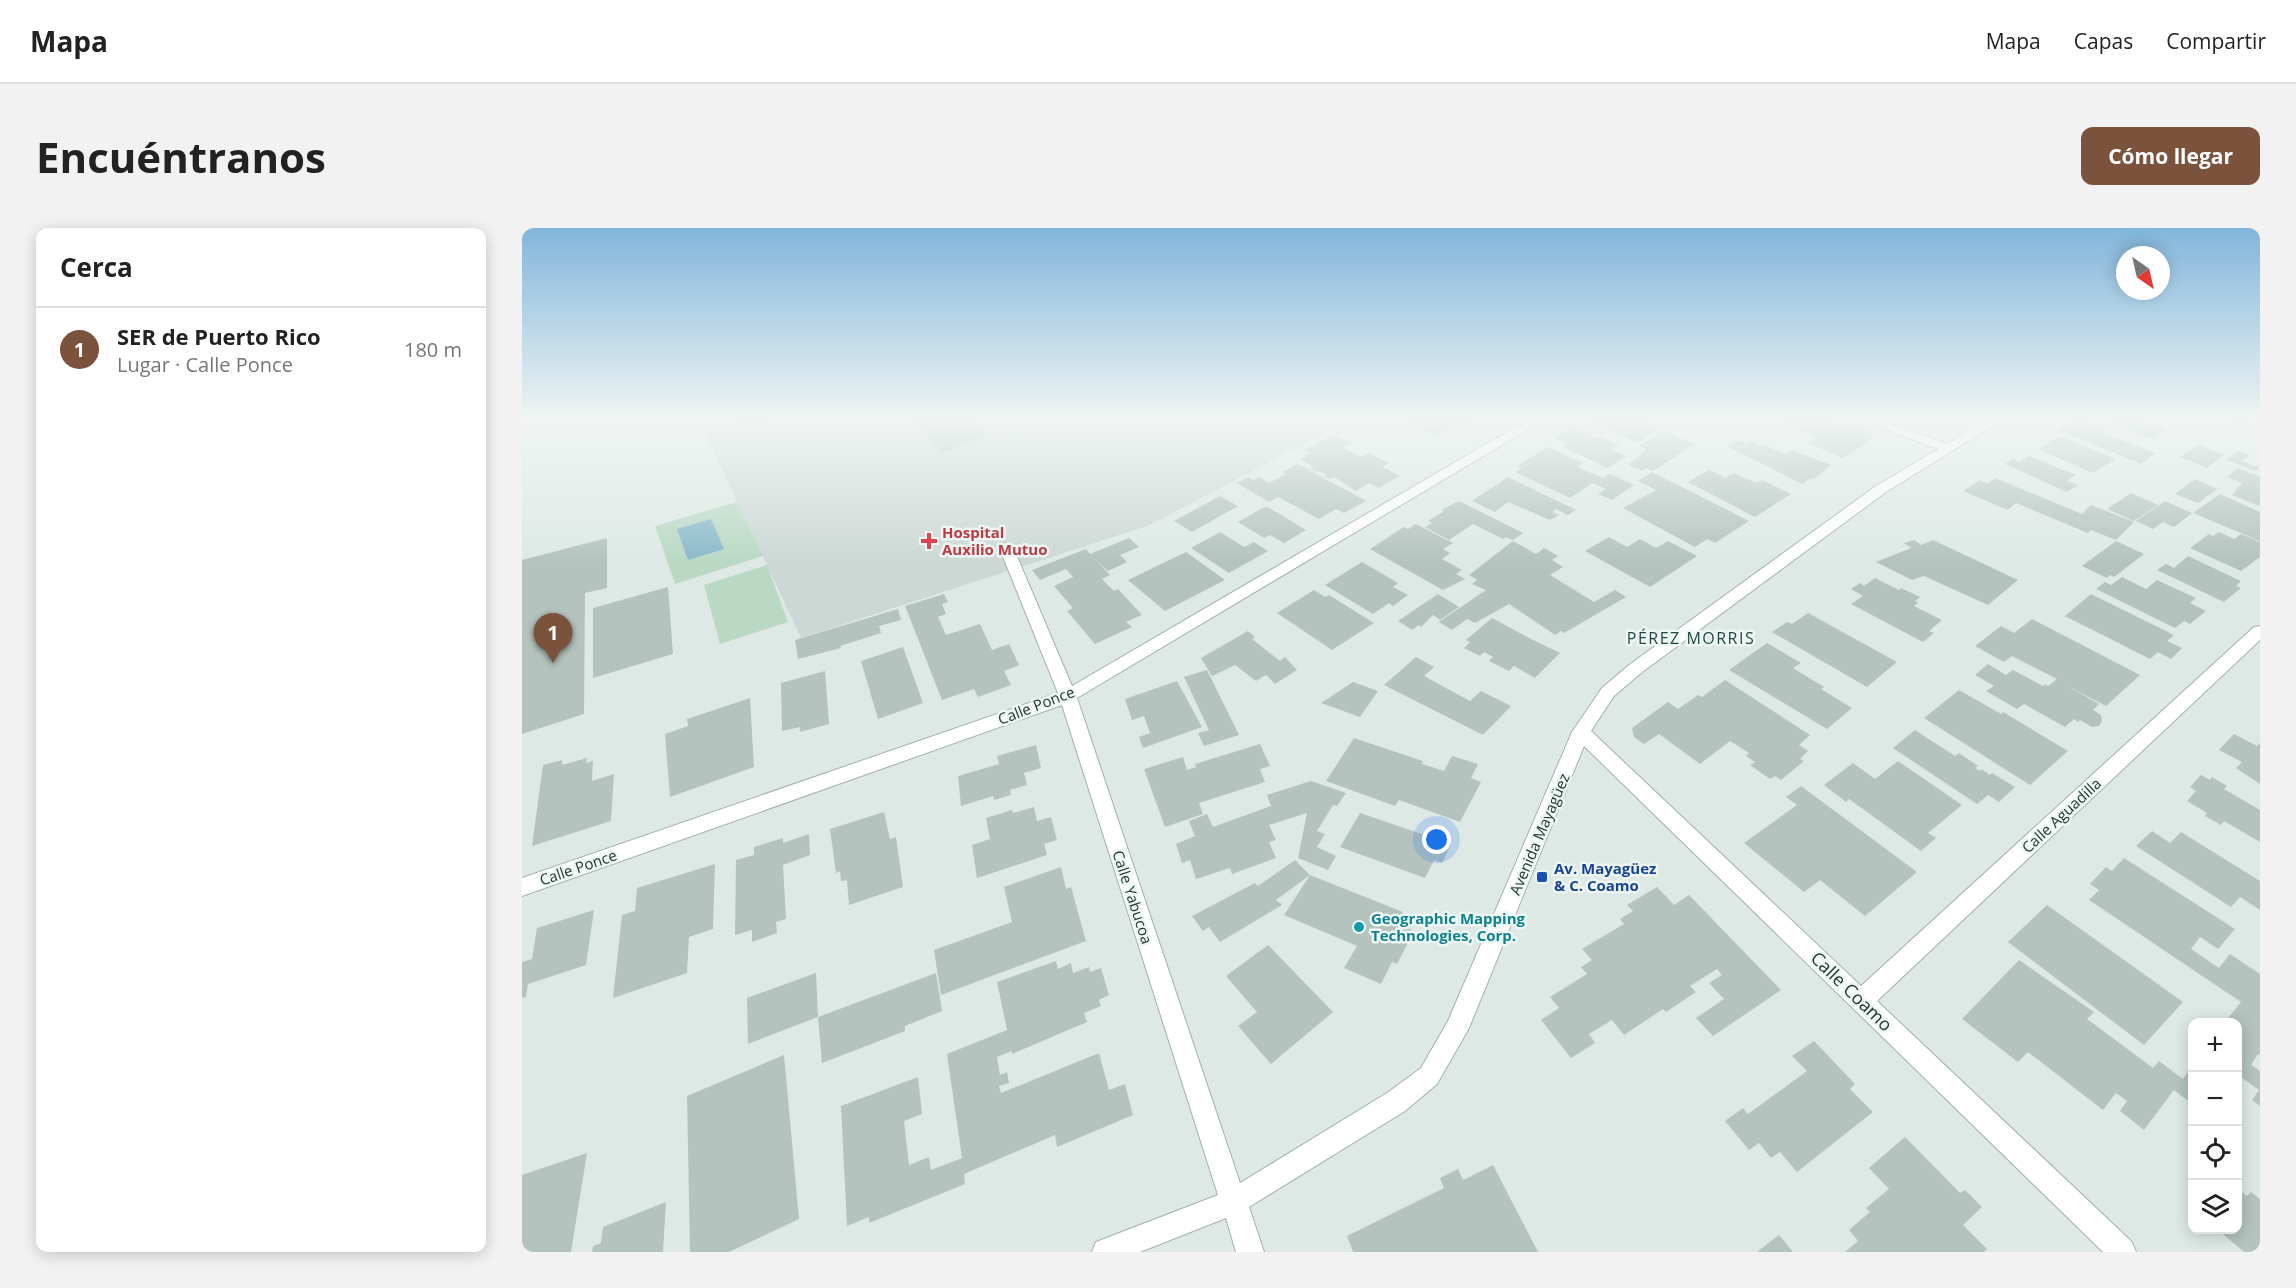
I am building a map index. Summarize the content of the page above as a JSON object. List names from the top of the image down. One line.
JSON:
{"streets":{"street":["Calle Ponce","Calle Aguadilla","Avenida Mayagüez","Calle Yabucoa","Calle Coamo"]},"crossings":[["Calle Ponce","Calle Yabucoa"],["Calle Aguadilla","Calle Coamo"],["Avenida Mayagüez","Calle Yabucoa"],["Avenida Mayagüez","Calle Coamo"]],"districts":["PÉREZ MORRIS"],"places":{"health":["Hospital Auxilio Mutuo"],"transit":["Av. Mayagüez & C. Coamo"],"other":["Geographic Mapping Technologies, Corp."]},"north":"bottom right","page":{"header":"Mapa","nav":["Mapa","Capas","Compartir"],"buttons":"Cómo llegar","title":"Encuéntranos","heading":"Cerca","list":[{"mark":"1","name":"SER de Puerto Rico","note":"Lugar · Calle Ponce","value":"180 m"}],"pins":"1","map_buttons":["+","−"]}}
